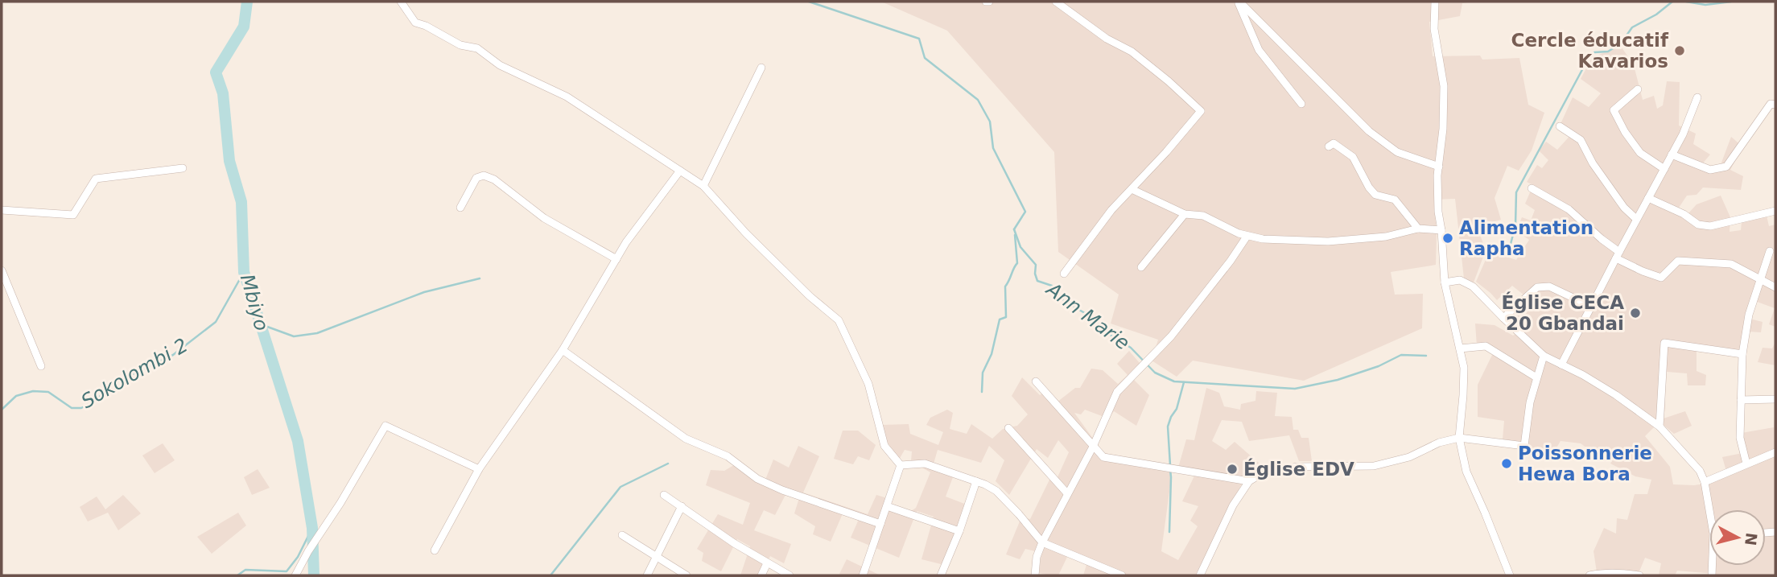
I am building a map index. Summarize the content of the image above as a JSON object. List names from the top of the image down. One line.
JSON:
{"water":["Mbiyo","Ann Marie","Sokolombi 2"],"places":["Cercle éducatif Kavarios","Alimentation Rapha","Église CECA 20 Gbandai","Poissonnerie Hewa Bora","Église EDV"],"north":"right"}
